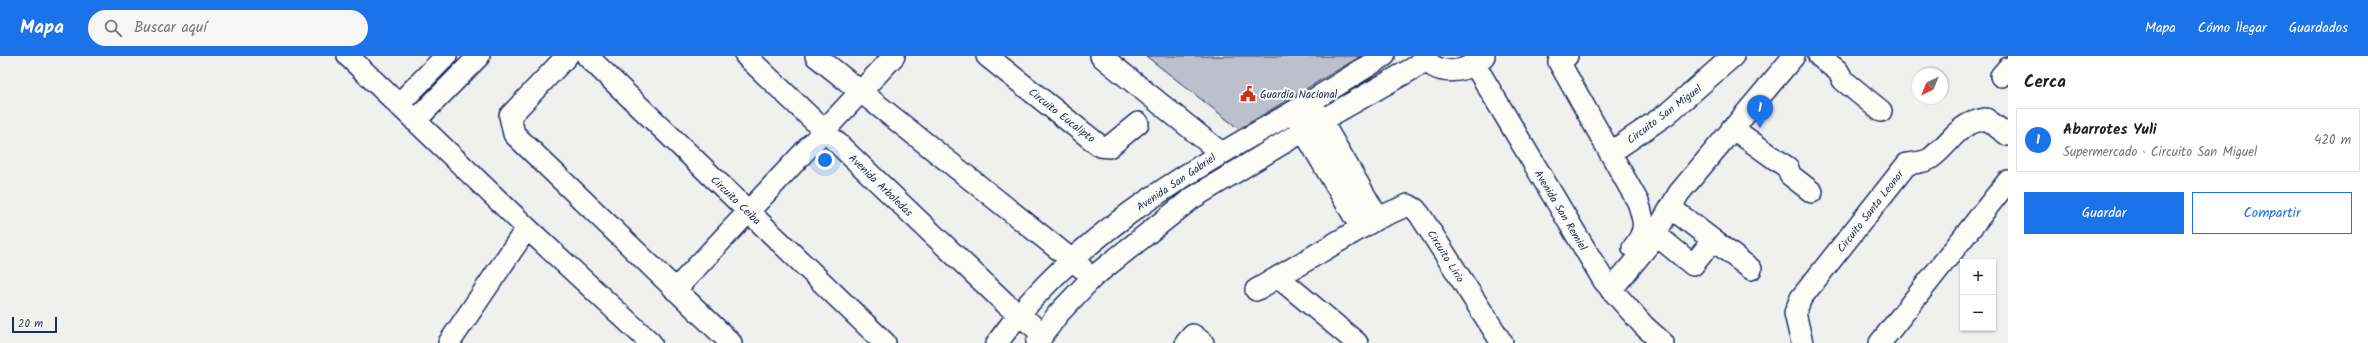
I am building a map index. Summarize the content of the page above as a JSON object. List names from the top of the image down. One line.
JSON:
{"streets":{"street":["Circuito San Miguel","Circuito Eucalipto","Avenida San Gabriel","Avenida Arboledas","Circuito Ceiba","Avenida San Remiel","Circuito Santa Leonor","Circuito Lirio"]},"crossings":[["Avenida San Gabriel","Avenida Arboledas"],["Avenida San Gabriel","Avenida San Remiel"]],"places":{"public building":["Guardia Nacional"]},"scale_bar":"20 m","north":"bottom left","page":{"header":"Mapa","search":"Buscar aquí","nav":["Mapa","Cómo llegar","Guardados"],"heading":"Cerca","pins":"1","list":[{"mark":"1","name":"Abarrotes Yuli","note":"Supermercado · Circuito San Miguel","value":"420 m"}],"buttons":["Guardar","Compartir"],"map_buttons":["+","−"],"scale":"20 m"}}
